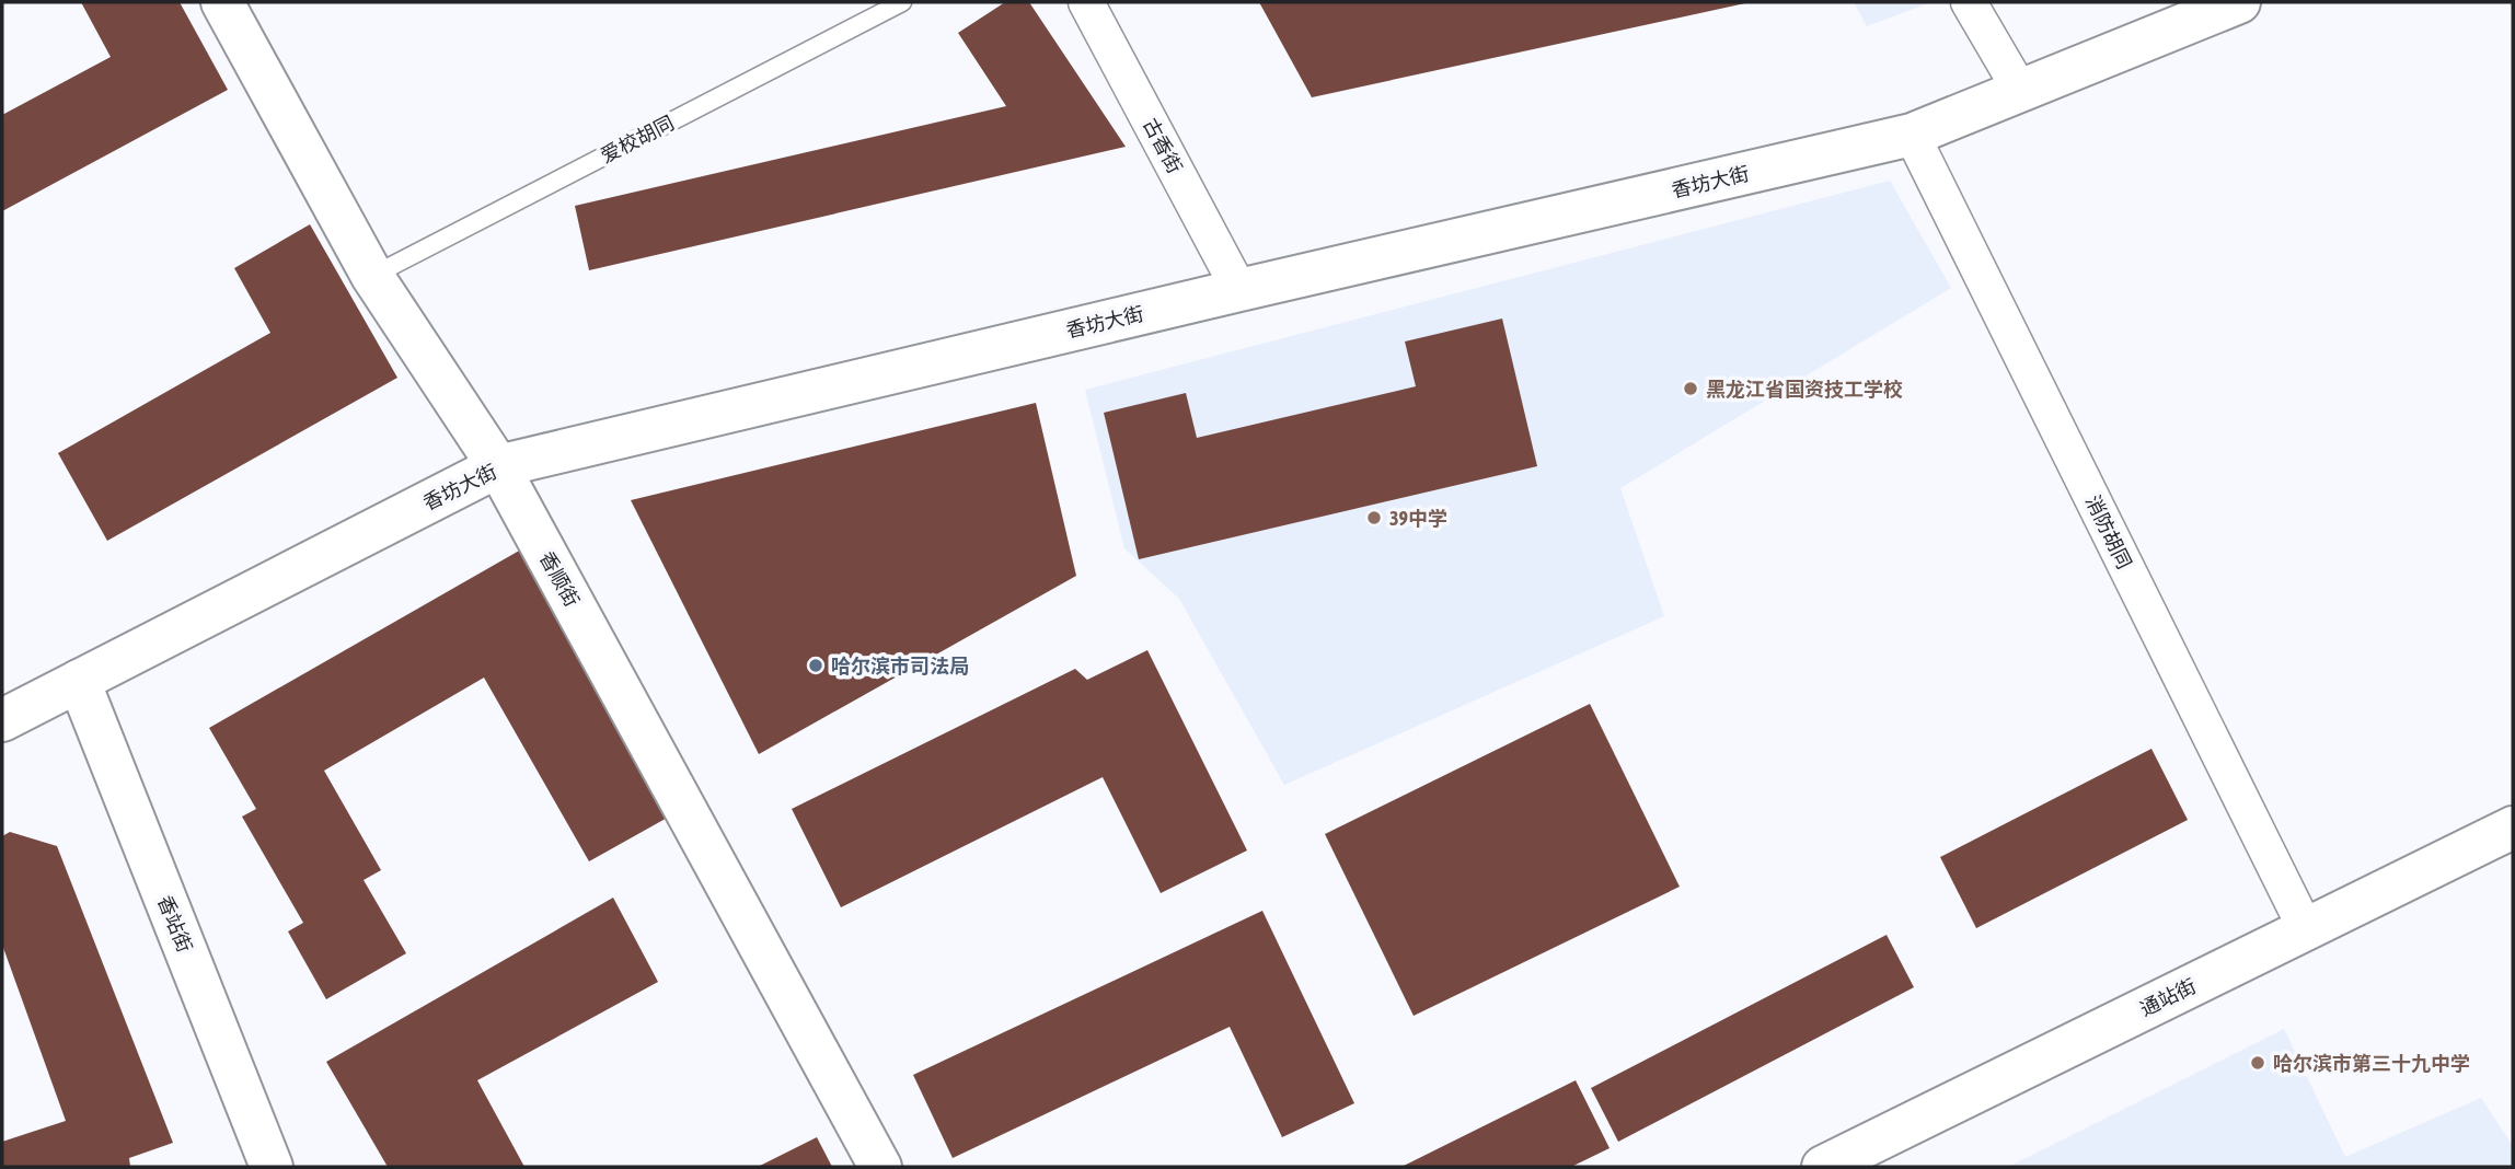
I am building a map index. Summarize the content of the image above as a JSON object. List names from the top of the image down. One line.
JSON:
{"streets":{"street":["古香街","香坊大街","消防胡同","香顺街","香站街","通站街"],"lane":["爱校胡同"]},"crossings":[["爱校胡同","香顺街"],["古香街","香坊大街"],["香坊大街","消防胡同"],["香坊大街","香顺街"],["香坊大街","香站街"],["消防胡同","通站街"]],"places":["黑龙江省国资技工学校","39中学","哈尔滨市司法局","哈尔滨市第三十九中学"]}
